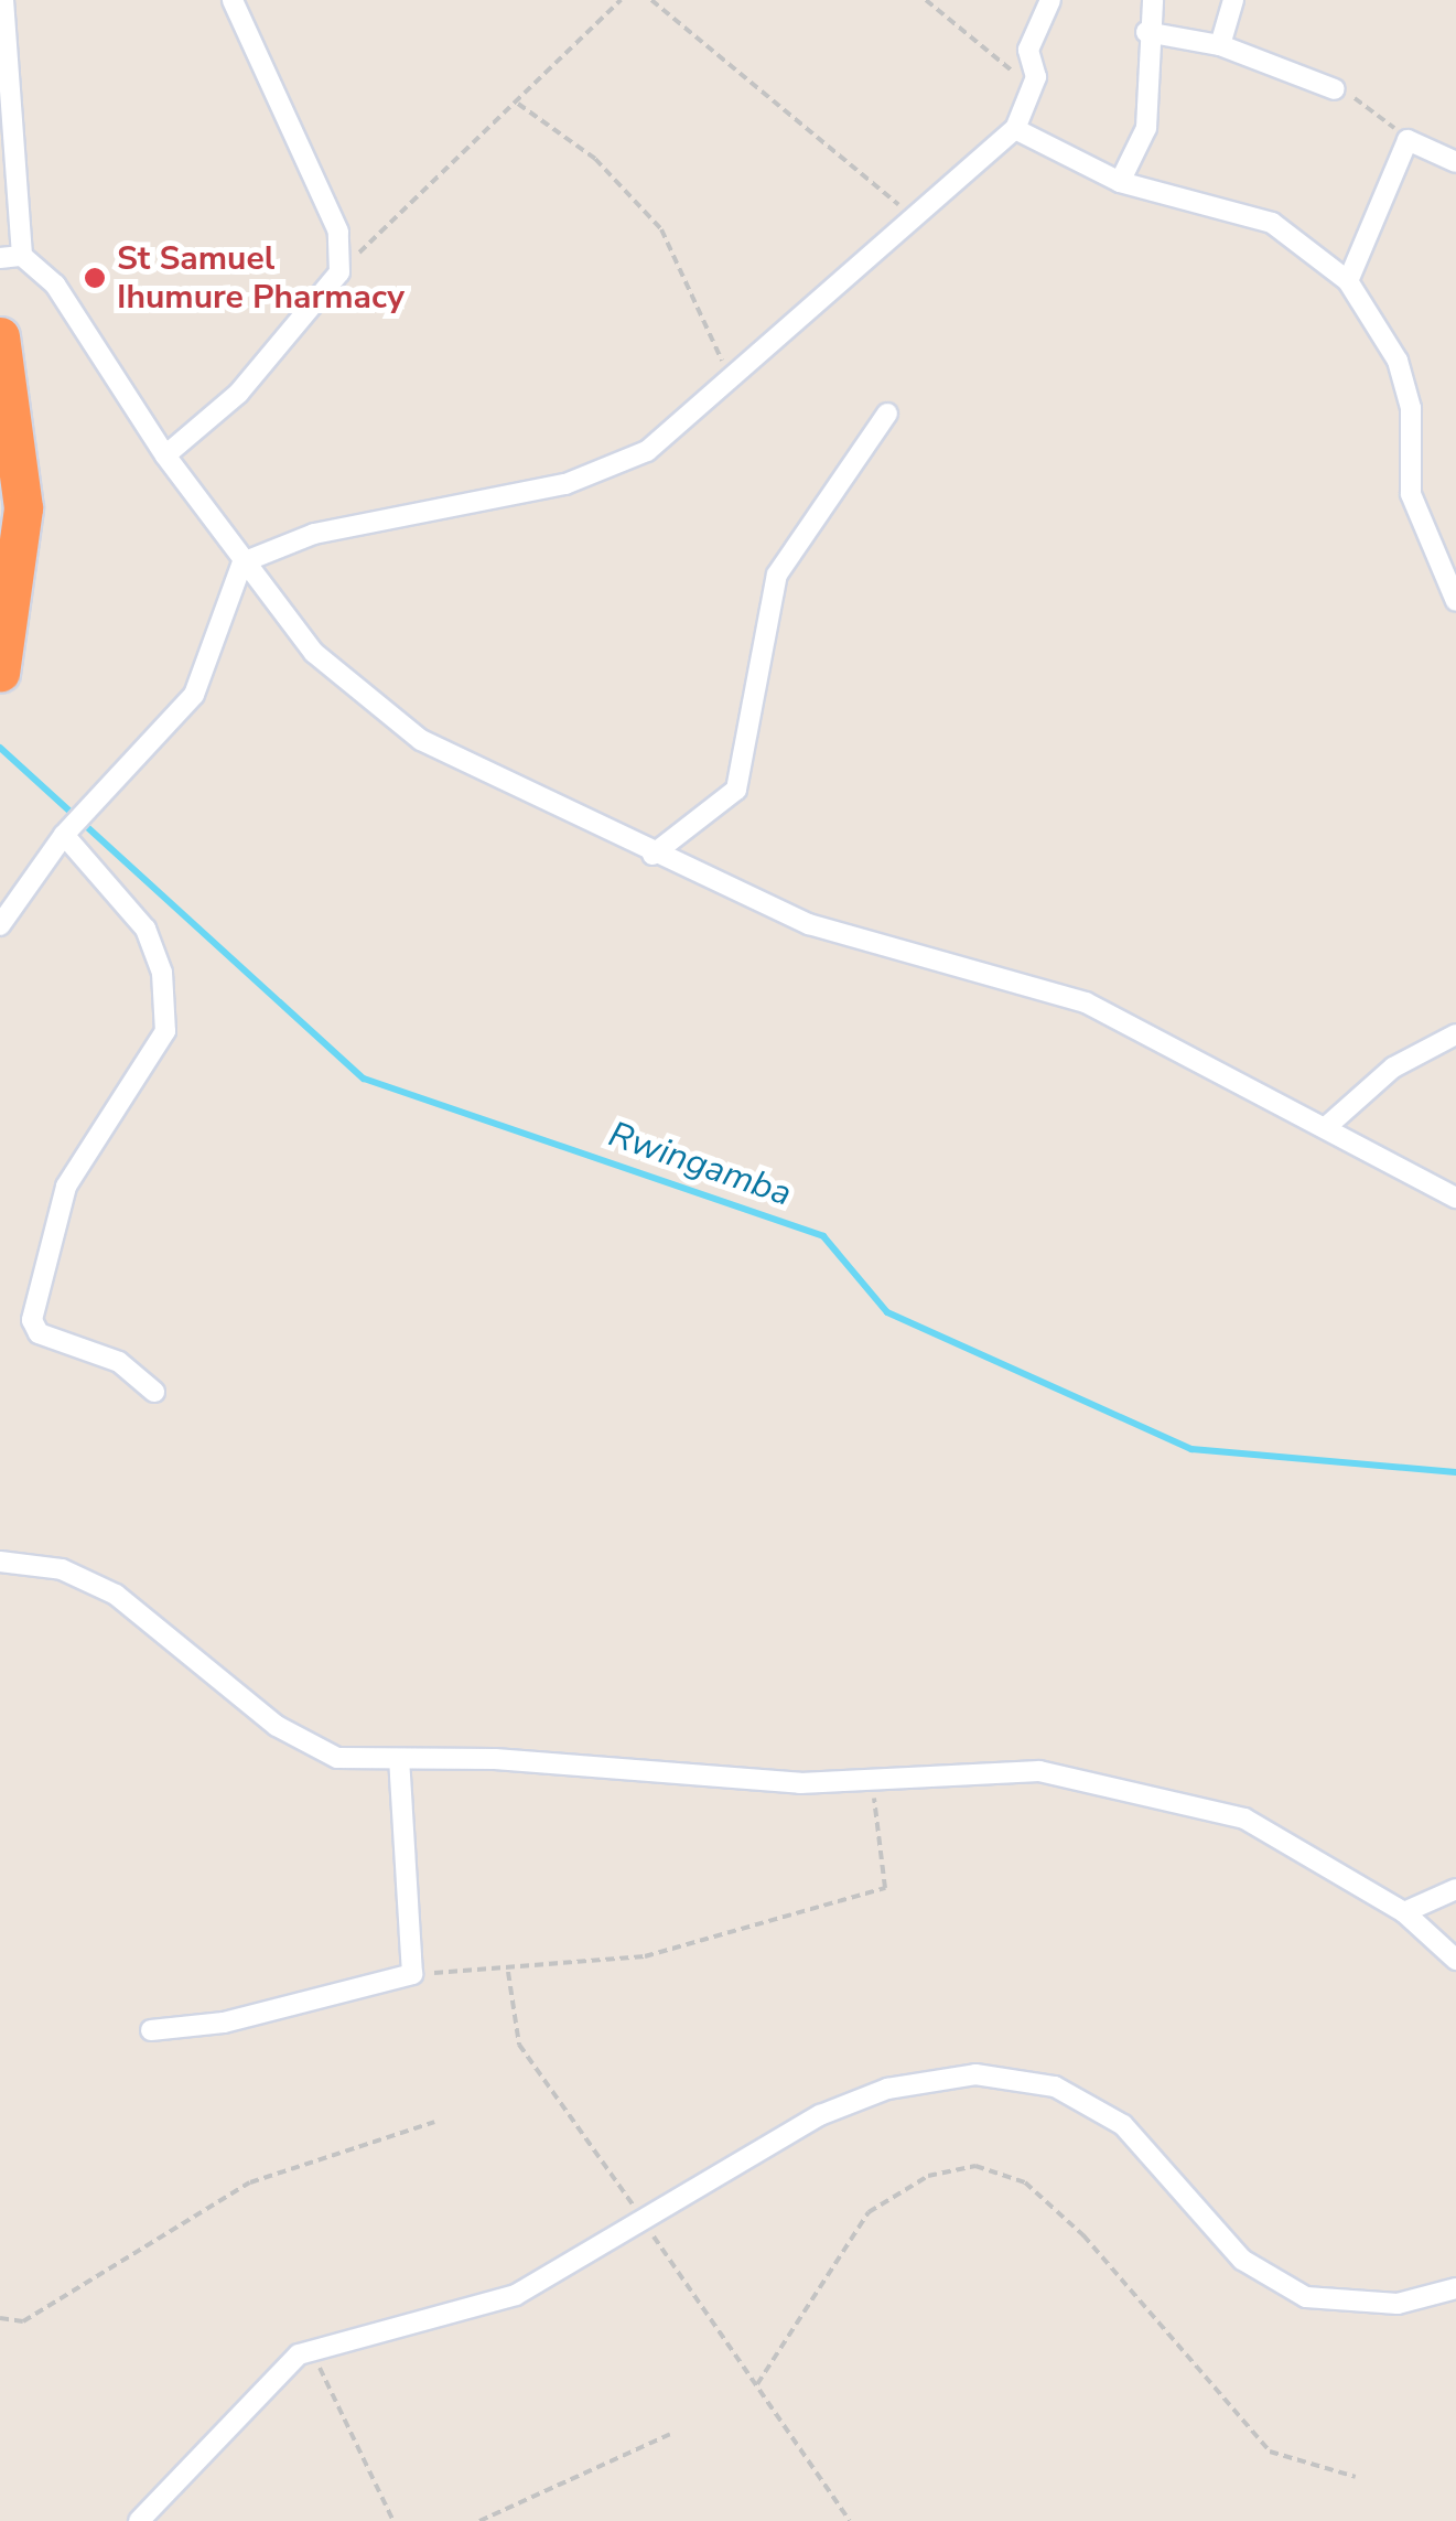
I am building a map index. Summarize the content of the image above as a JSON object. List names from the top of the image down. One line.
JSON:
{"water":["Rwingamba"],"places":["St Samuel Ihumure Pharmacy"]}
